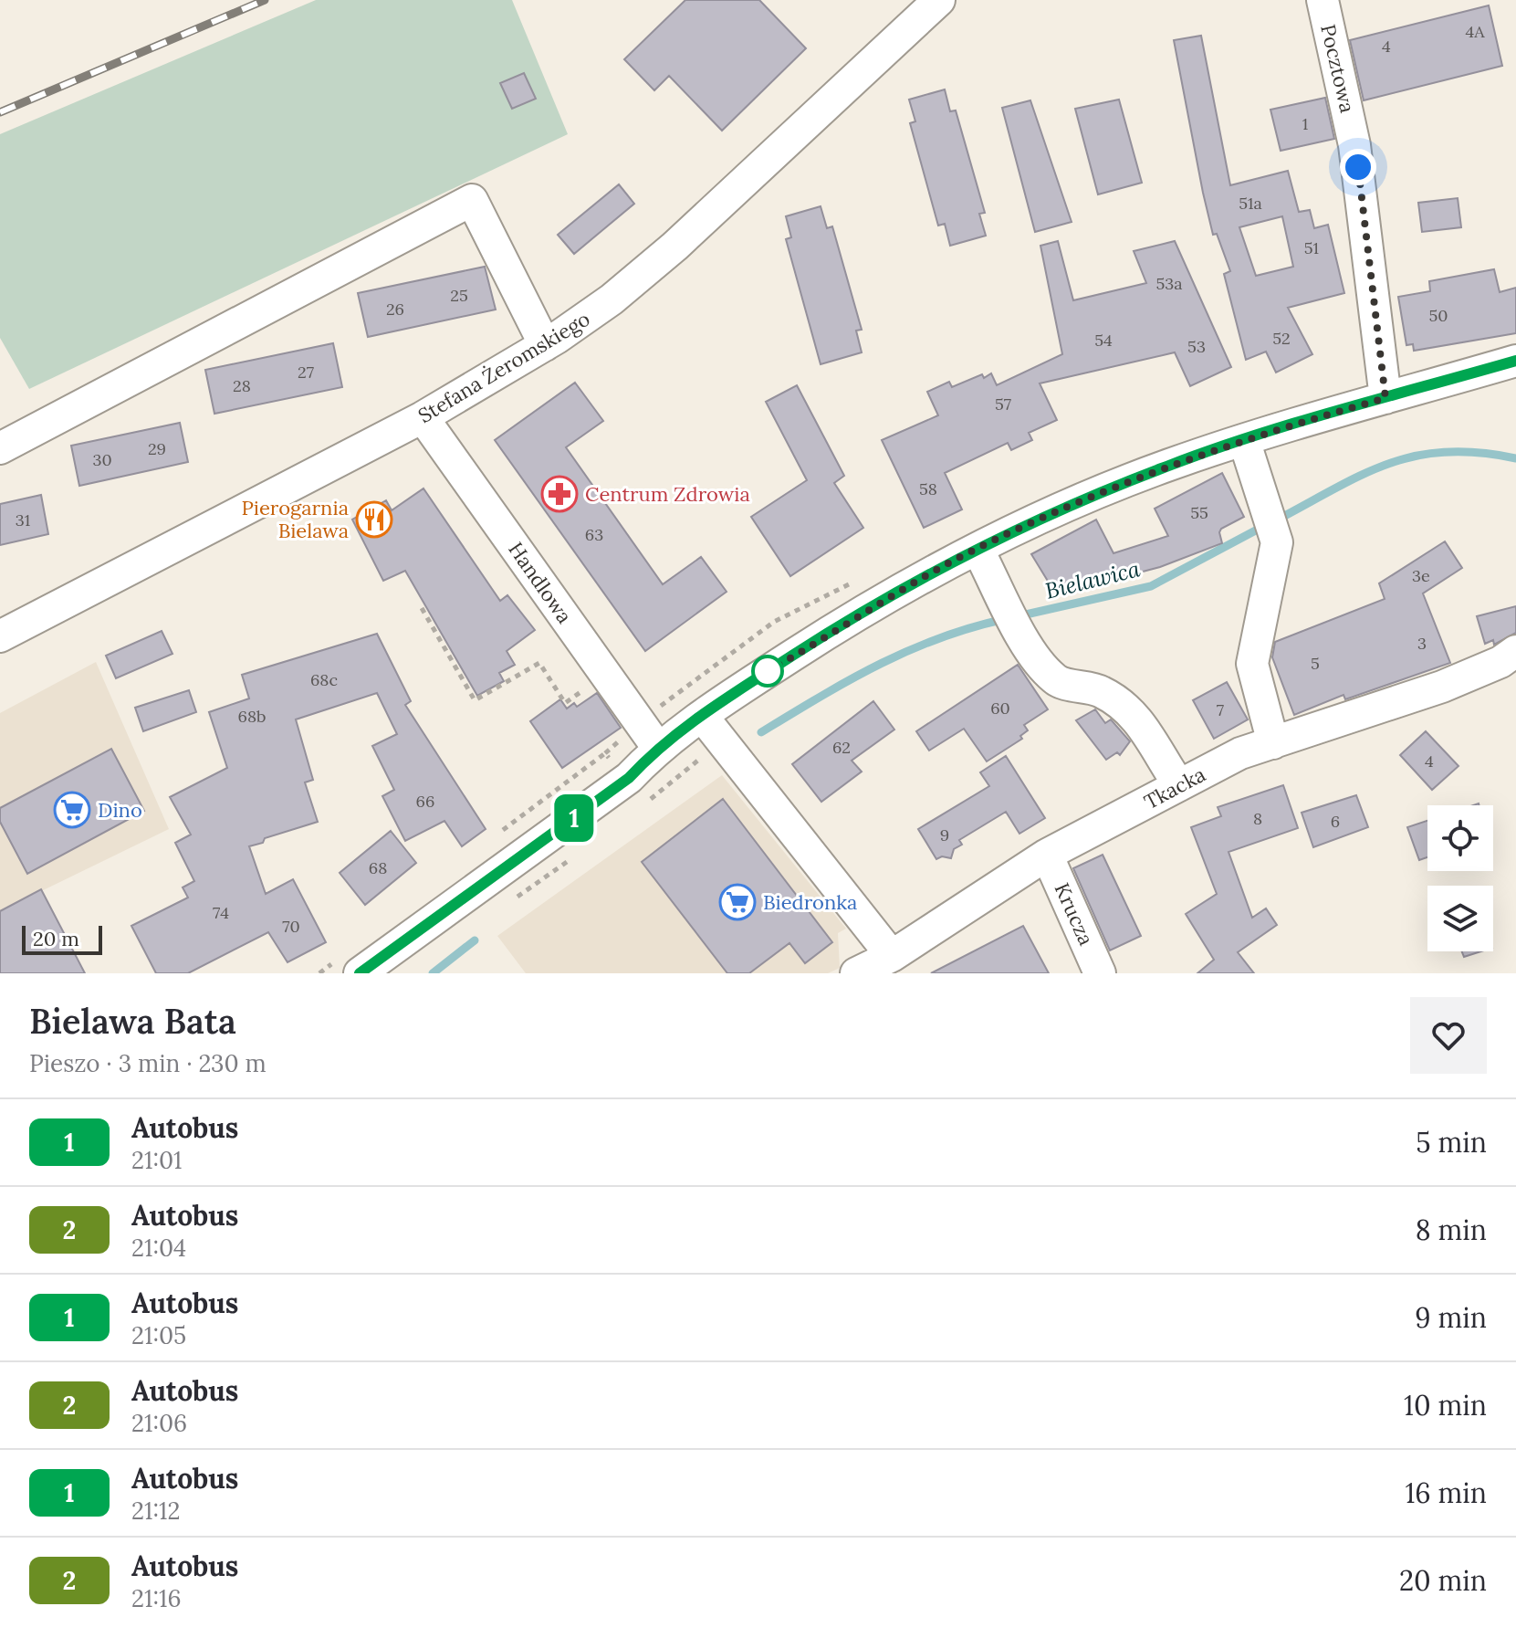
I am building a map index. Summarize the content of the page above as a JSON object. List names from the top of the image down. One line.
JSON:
{"streets":{"street":["Pocztowa","Stefana Żeromskiego","Handlowa","Tkacka","Krucza"]},"crossings":[["Stefana Żeromskiego","Handlowa"],["Tkacka","Krucza"]],"water":["Bielawica"],"places":{"pharmacy":["Centrum Zdrowia"],"restaurant":["Pierogarnia Bielawa"],"supermarket":["Dino","Biedronka"]},"lines":["bus line 1"],"house_numbers":["4A","4","1","51a","51","53a","25","26","50","52","54","53","27","28","57","29","30","58","55","31","63","3e","3","5","68c","60","7","68b","62","4","66","8","6","9","68","74","70"],"scale_bar":"20 m","page":{"on_map":"1","scale":"20 m","heading":["Bielawa Bata","Pieszo · 3 min · 230 m"],"list":[{"mark":"1","name":"Autobus","note":"21:01","value":"5 min"},{"mark":"2","name":"Autobus","note":"21:04","value":"8 min"},{"mark":"1","name":"Autobus","note":"21:05","value":"9 min"},{"mark":"2","name":"Autobus","note":"21:06","value":"10 min"},{"mark":"1","name":"Autobus","note":"21:12","value":"16 min"},{"mark":"2","name":"Autobus","note":"21:16","value":"20 min"}]}}
